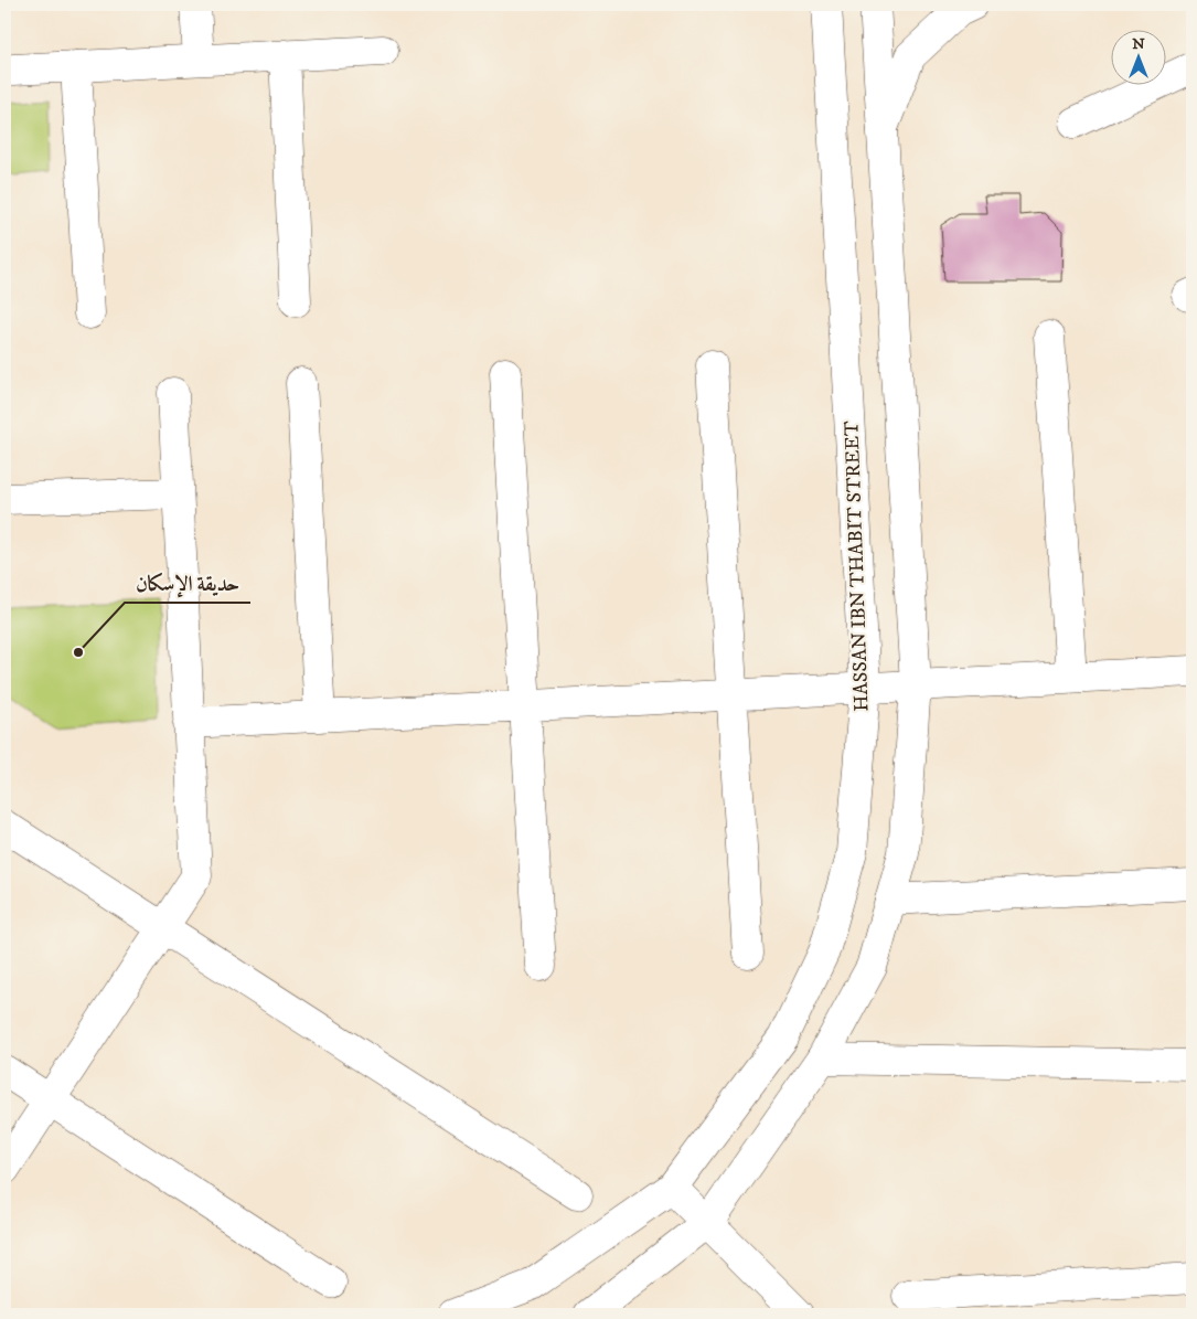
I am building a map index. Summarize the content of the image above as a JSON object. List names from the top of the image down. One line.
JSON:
{"streets":{"street":["HASSAN IBN THABIT STREET"]},"places":["حديقة الإسكان"],"north":"top"}
